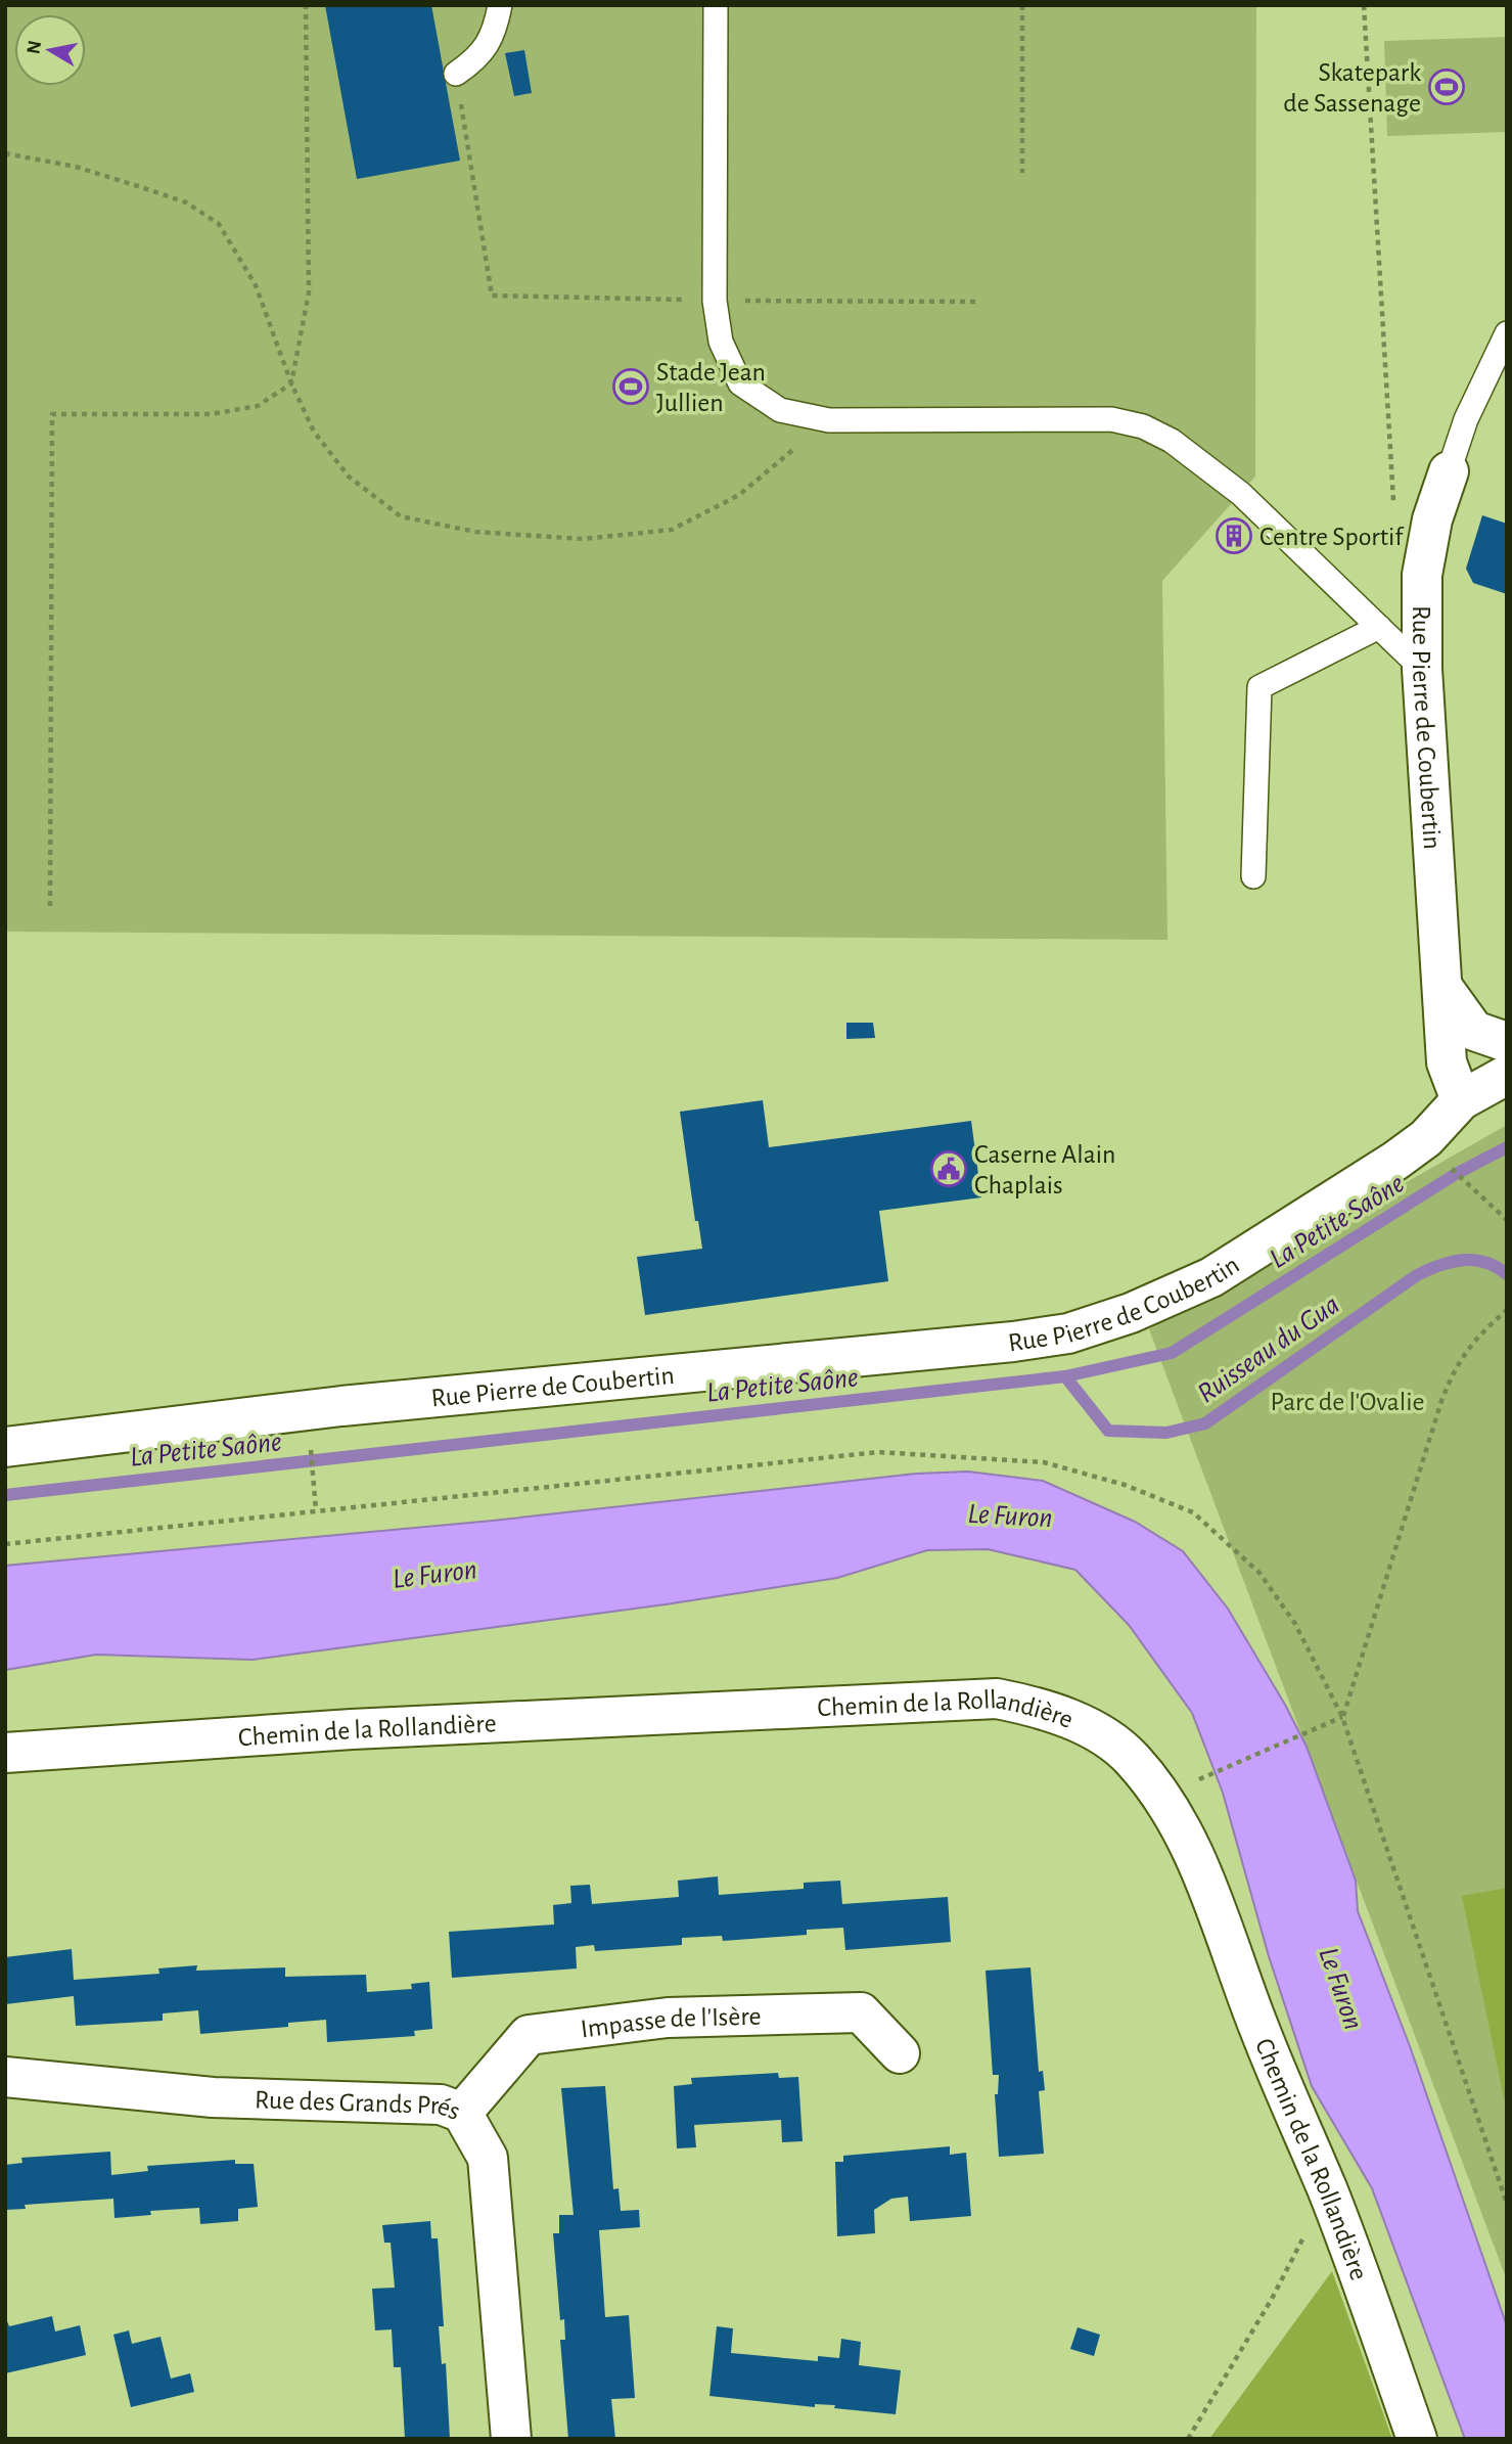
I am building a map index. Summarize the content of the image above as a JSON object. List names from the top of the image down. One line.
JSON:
{"streets":{"street":["Rue Pierre de Coubertin","Chemin de la Rollandière","Impasse de l'Isère","Rue des Grands Prés"]},"crossings":[["Impasse de l'Isère","Rue des Grands Prés"]],"water":["La Petite Saône","Ruisseau du Gua","Le Furon"],"parks":["Parc de l'Ovalie"],"places":{"sports":["Skatepark de Sassenage","Stade Jean Jullien"],"building":["Centre Sportif"],"public building":["Caserne Alain Chaplais"]},"north":"left"}
